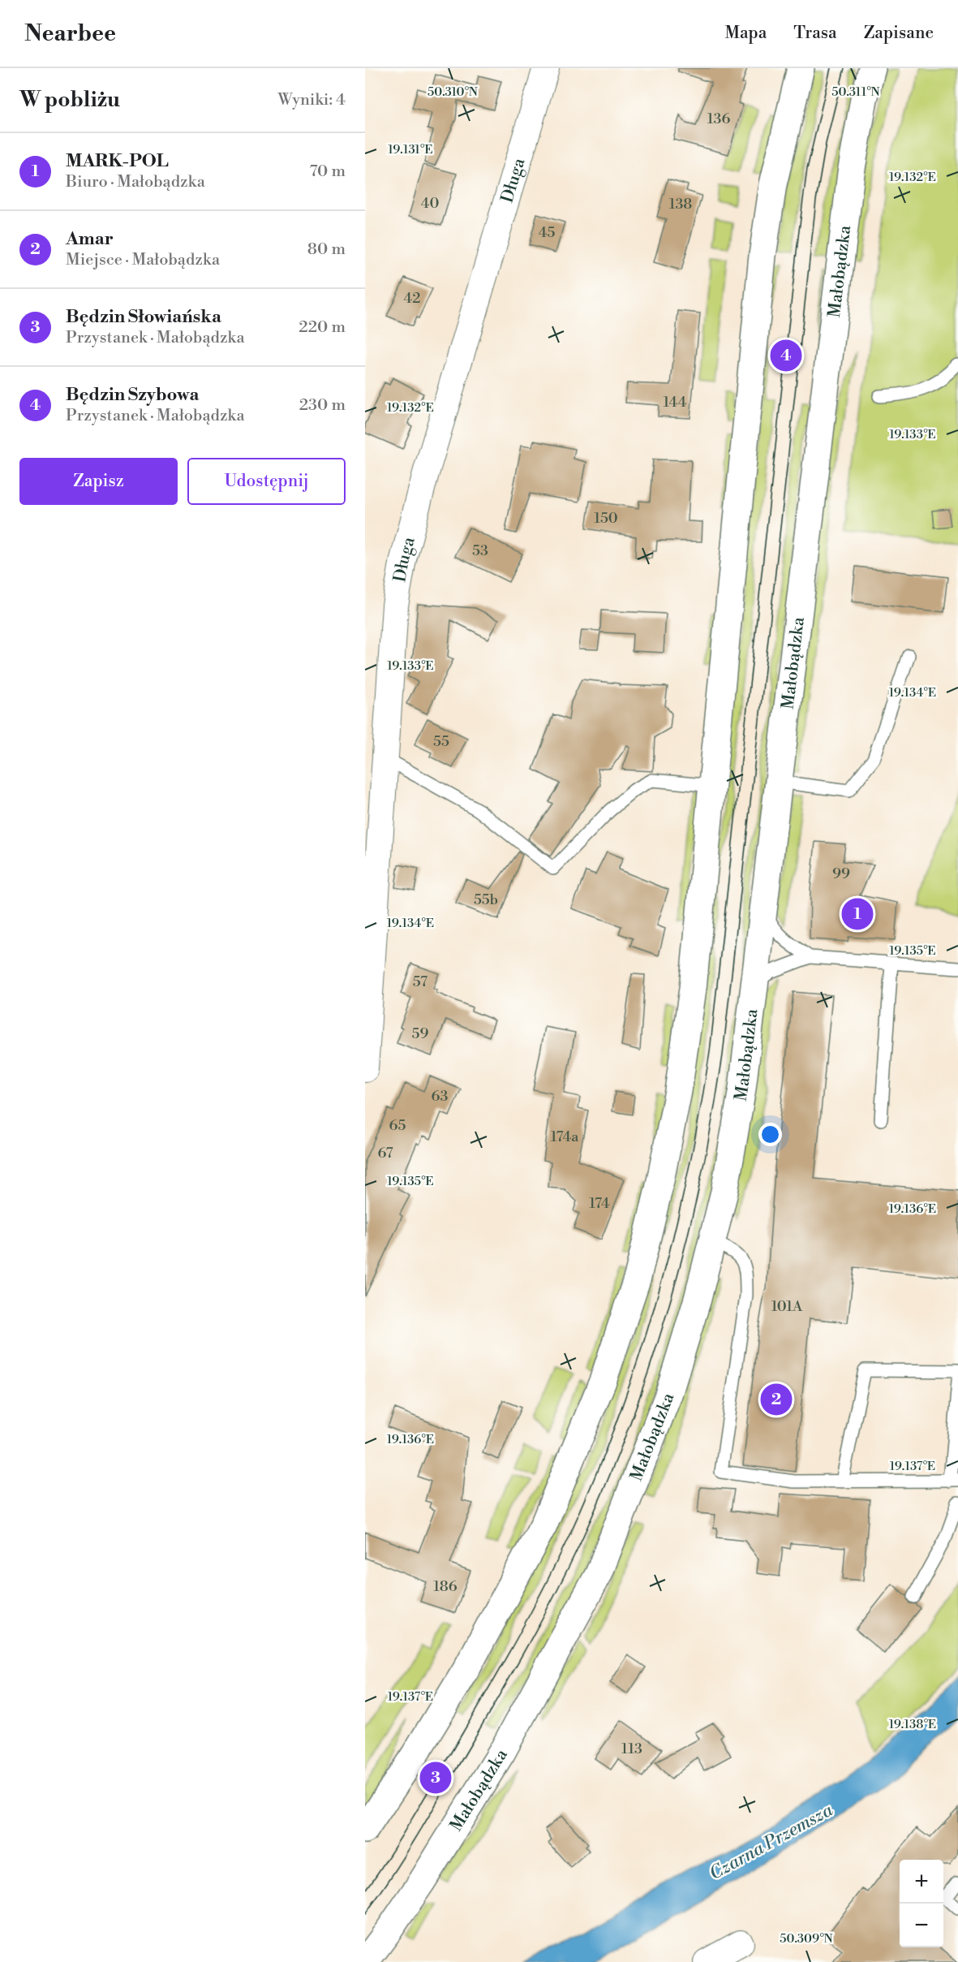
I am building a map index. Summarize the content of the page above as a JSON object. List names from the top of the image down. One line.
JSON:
{"streets":{"street":["Długa","Małobądzka"]},"water":["Czarna Przemsza"],"house_numbers":["136","40","138","45","42","144","150","53","55","99","55b","57","59","63","65","174a","67","174","101A","186","113"],"page":{"header":"Nearbee","nav":["Mapa","Trasa","Zapisane"],"heading":["W pobliżu","Wyniki: 4"],"list":[{"mark":"1","name":"MARK-POL","note":"Biuro · Małobądzka","value":"70 m"},{"mark":"2","name":"Amar","note":"Miejsce · Małobądzka","value":"80 m"},{"mark":"3","name":"Będzin Słowiańska","note":"Przystanek · Małobądzka","value":"220 m"},{"mark":"4","name":"Będzin Szybowa","note":"Przystanek · Małobądzka","value":"230 m"}],"pins":["4","1","2","3"],"buttons":["Zapisz","Udostępnij"],"map_buttons":["+","−"]},"coordinates":["50.310°N","50.311°N","19.131°E","19.132°E","19.133°E","19.134°E","19.135°E","19.136°E","19.137°E","19.138°E","50.309°N"]}
